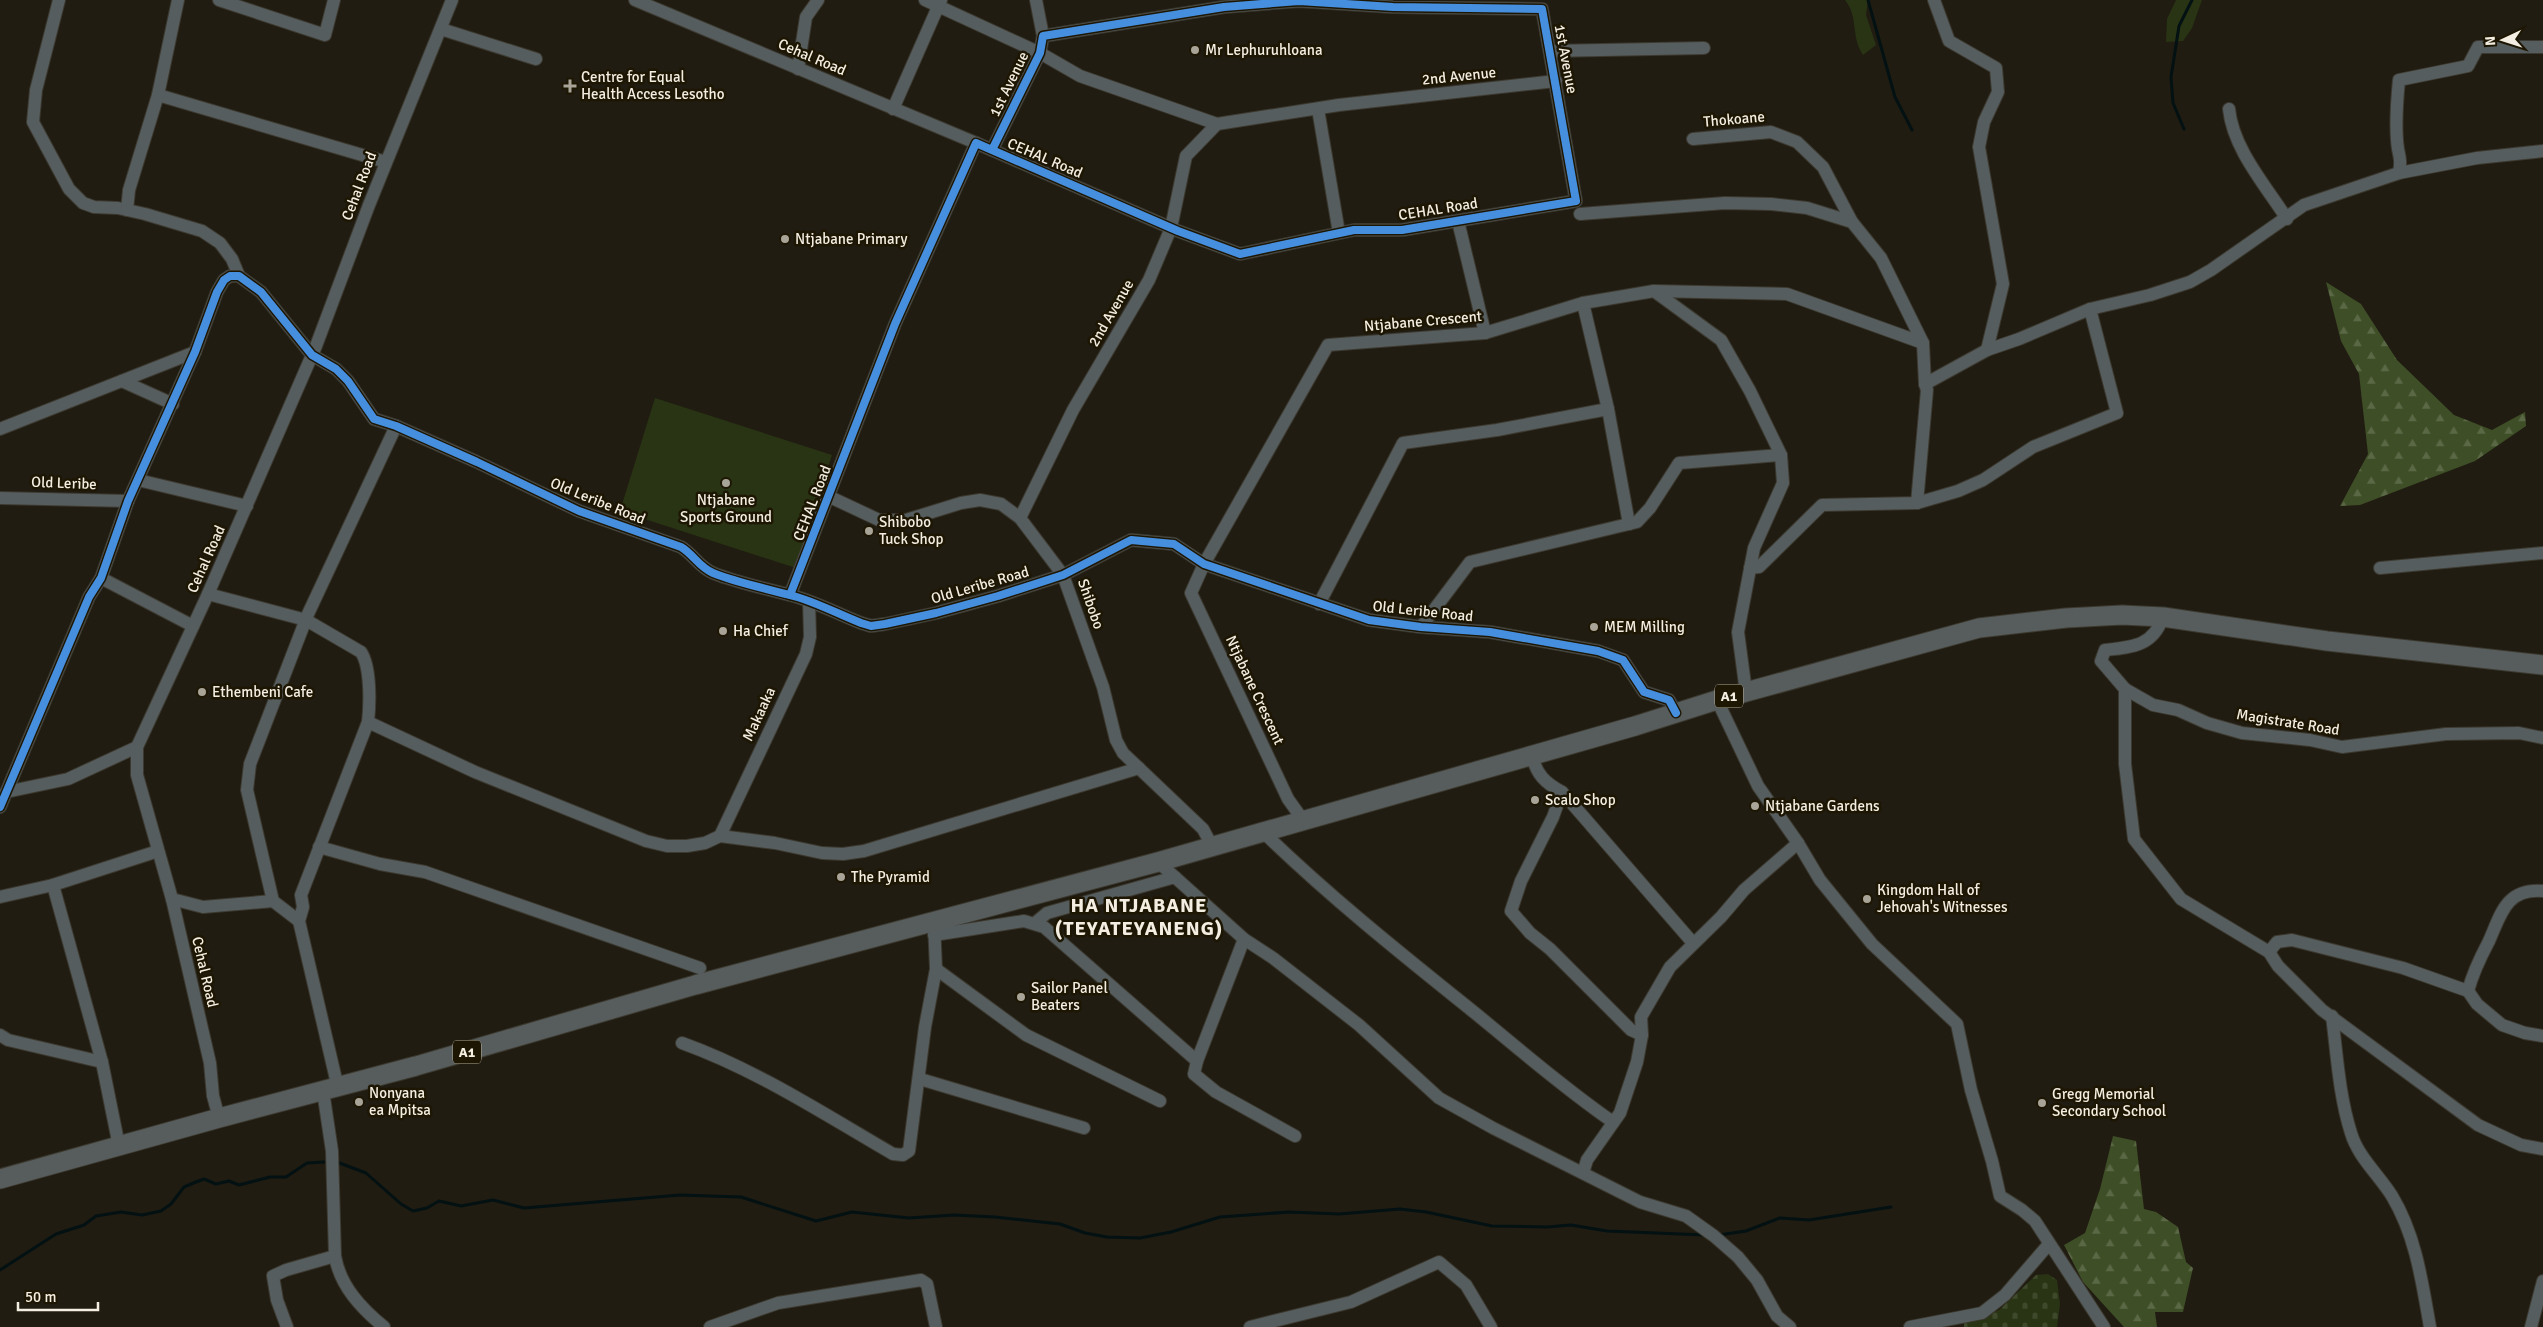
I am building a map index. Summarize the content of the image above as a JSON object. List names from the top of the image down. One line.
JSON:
{"streets":{"main road":["A1"],"street":["Cehal Road","1st Avenue","2nd Avenue","Thokoane","CEHAL Road","Ntjabane Crescent","Old Leribe","Old Leribe Road","Shibobo","Makaaka","Magistrate Road"]},"crossings":[["Cehal Road","CEHAL Road"],["Cehal Road","Old Leribe Road"],["Cehal Road","A1"],["1st Avenue","2nd Avenue"],["1st Avenue","CEHAL Road"],["2nd Avenue","CEHAL Road"],["2nd Avenue","Shibobo"],["Thokoane","Ntjabane Crescent"],["CEHAL Road","Old Leribe Road"],["CEHAL Road","Shibobo"],["Ntjabane Crescent","Old Leribe Road"],["Ntjabane Crescent","A1"],["Old Leribe Road","Shibobo"],["Old Leribe Road","A1"],["Old Leribe Road","Makaaka"],["Shibobo","A1"],["A1","Magistrate Road"]],"districts":["HA NTJABANE (TEYATEYANENG)"],"places":{"other":["Mr Lephuruhloana","Ntjabane Primary","Ntjabane Sports Ground","Shibobo Tuck Shop","MEM Milling","Ha Chief","Ethembeni Cafe","Scalo Shop","Ntjabane Gardens","The Pyramid","Kingdom Hall of Jehovah's Witnesses","Sailor Panel Beaters","Nonyana ea Mpitsa","Gregg Memorial Secondary School"],"health":["Centre for Equal Health Access Lesotho"]},"scale_bar":"50 m","north":"left"}
